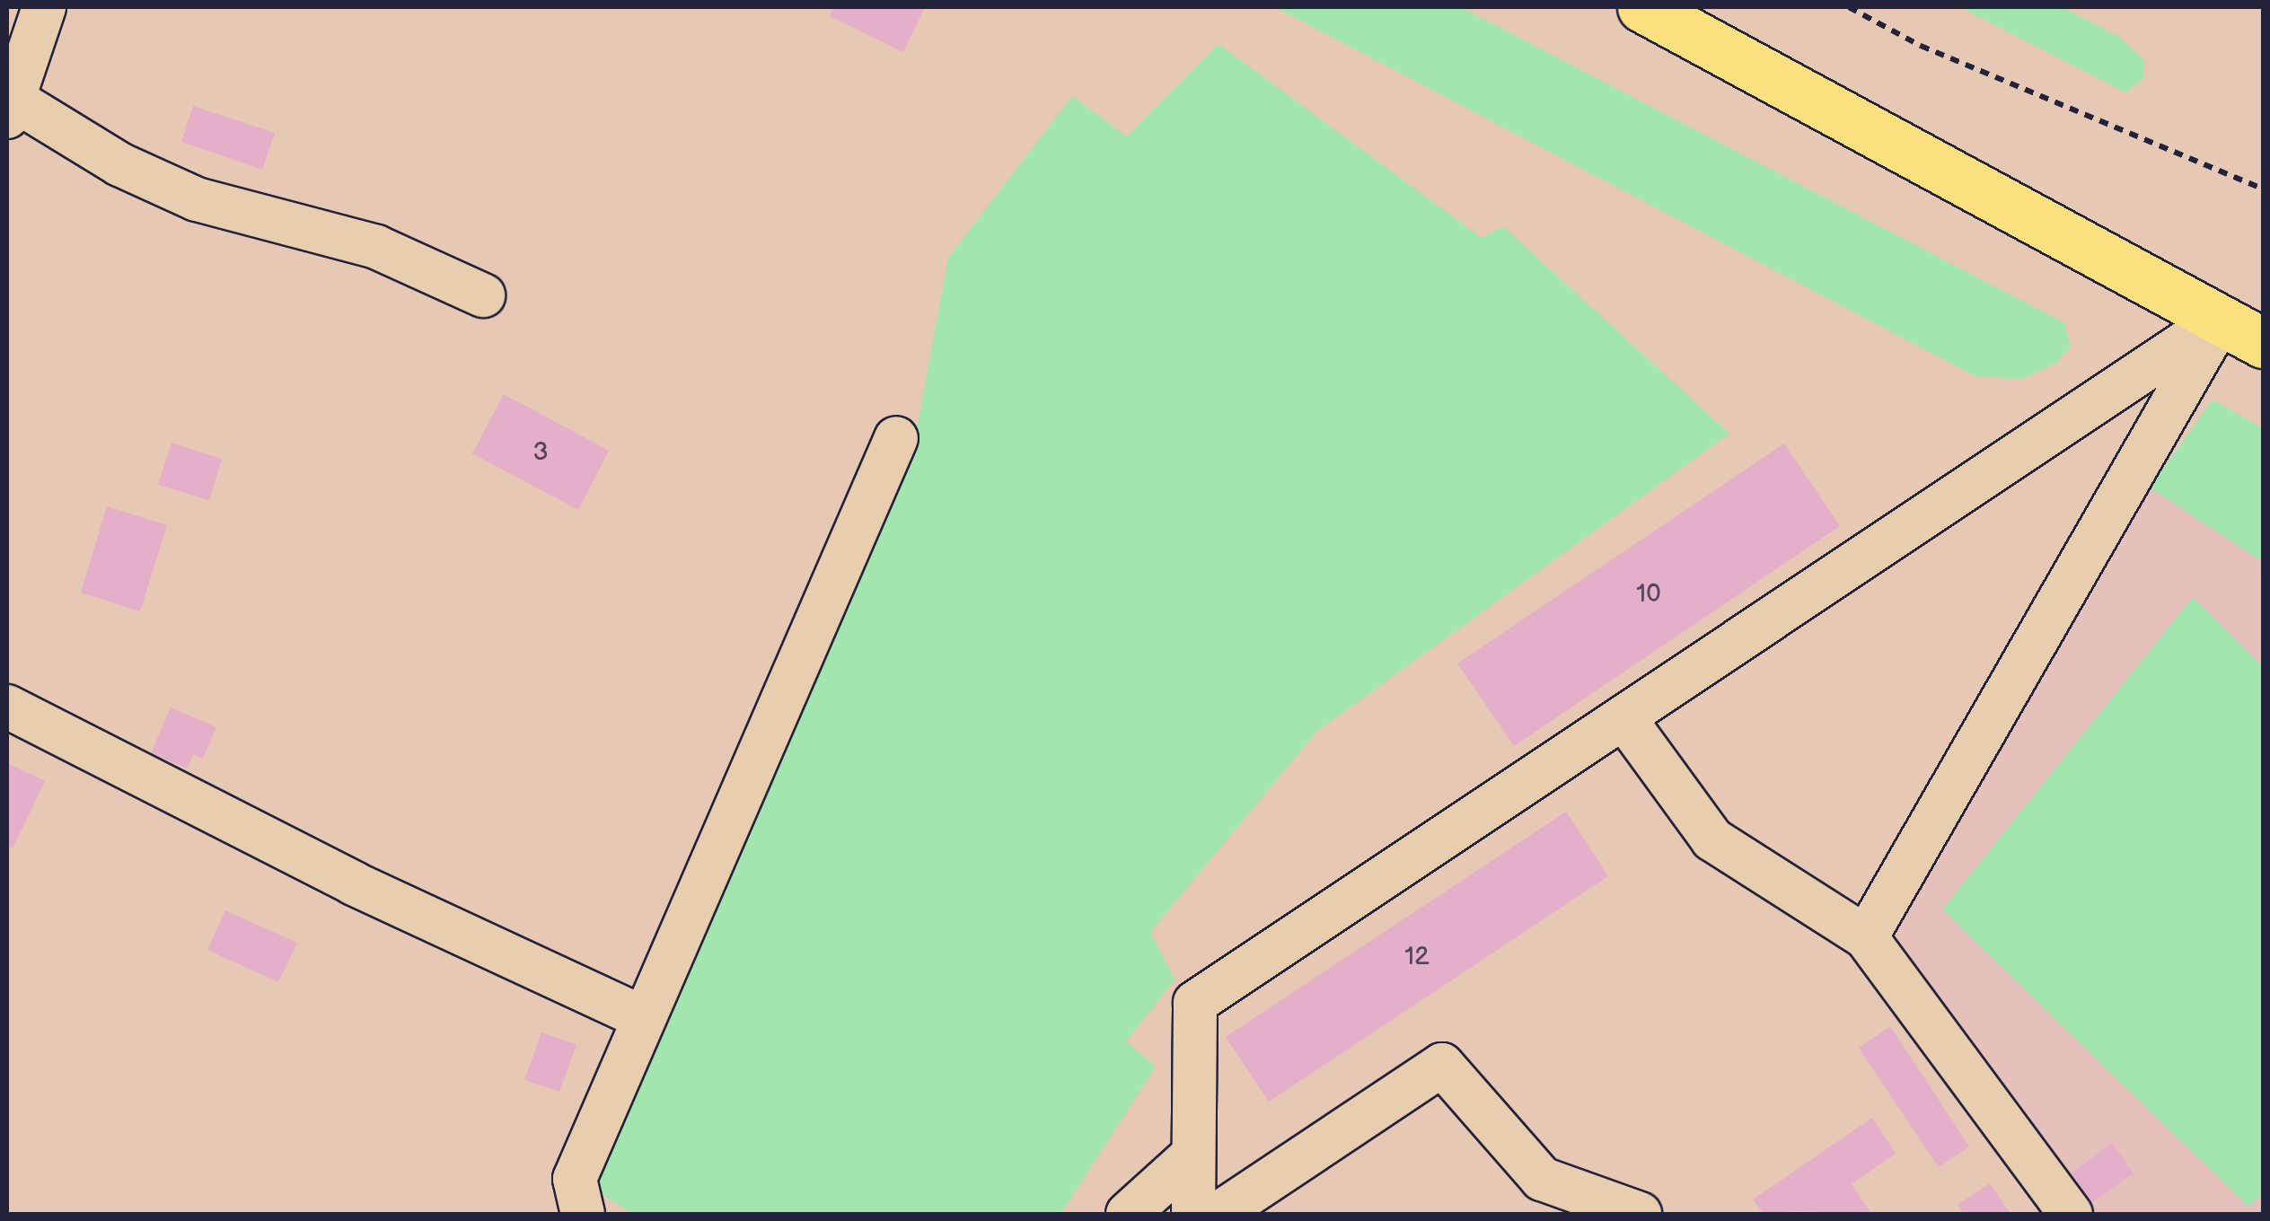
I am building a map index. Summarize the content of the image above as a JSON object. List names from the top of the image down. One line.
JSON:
{"house_numbers":["3","10","12"]}
